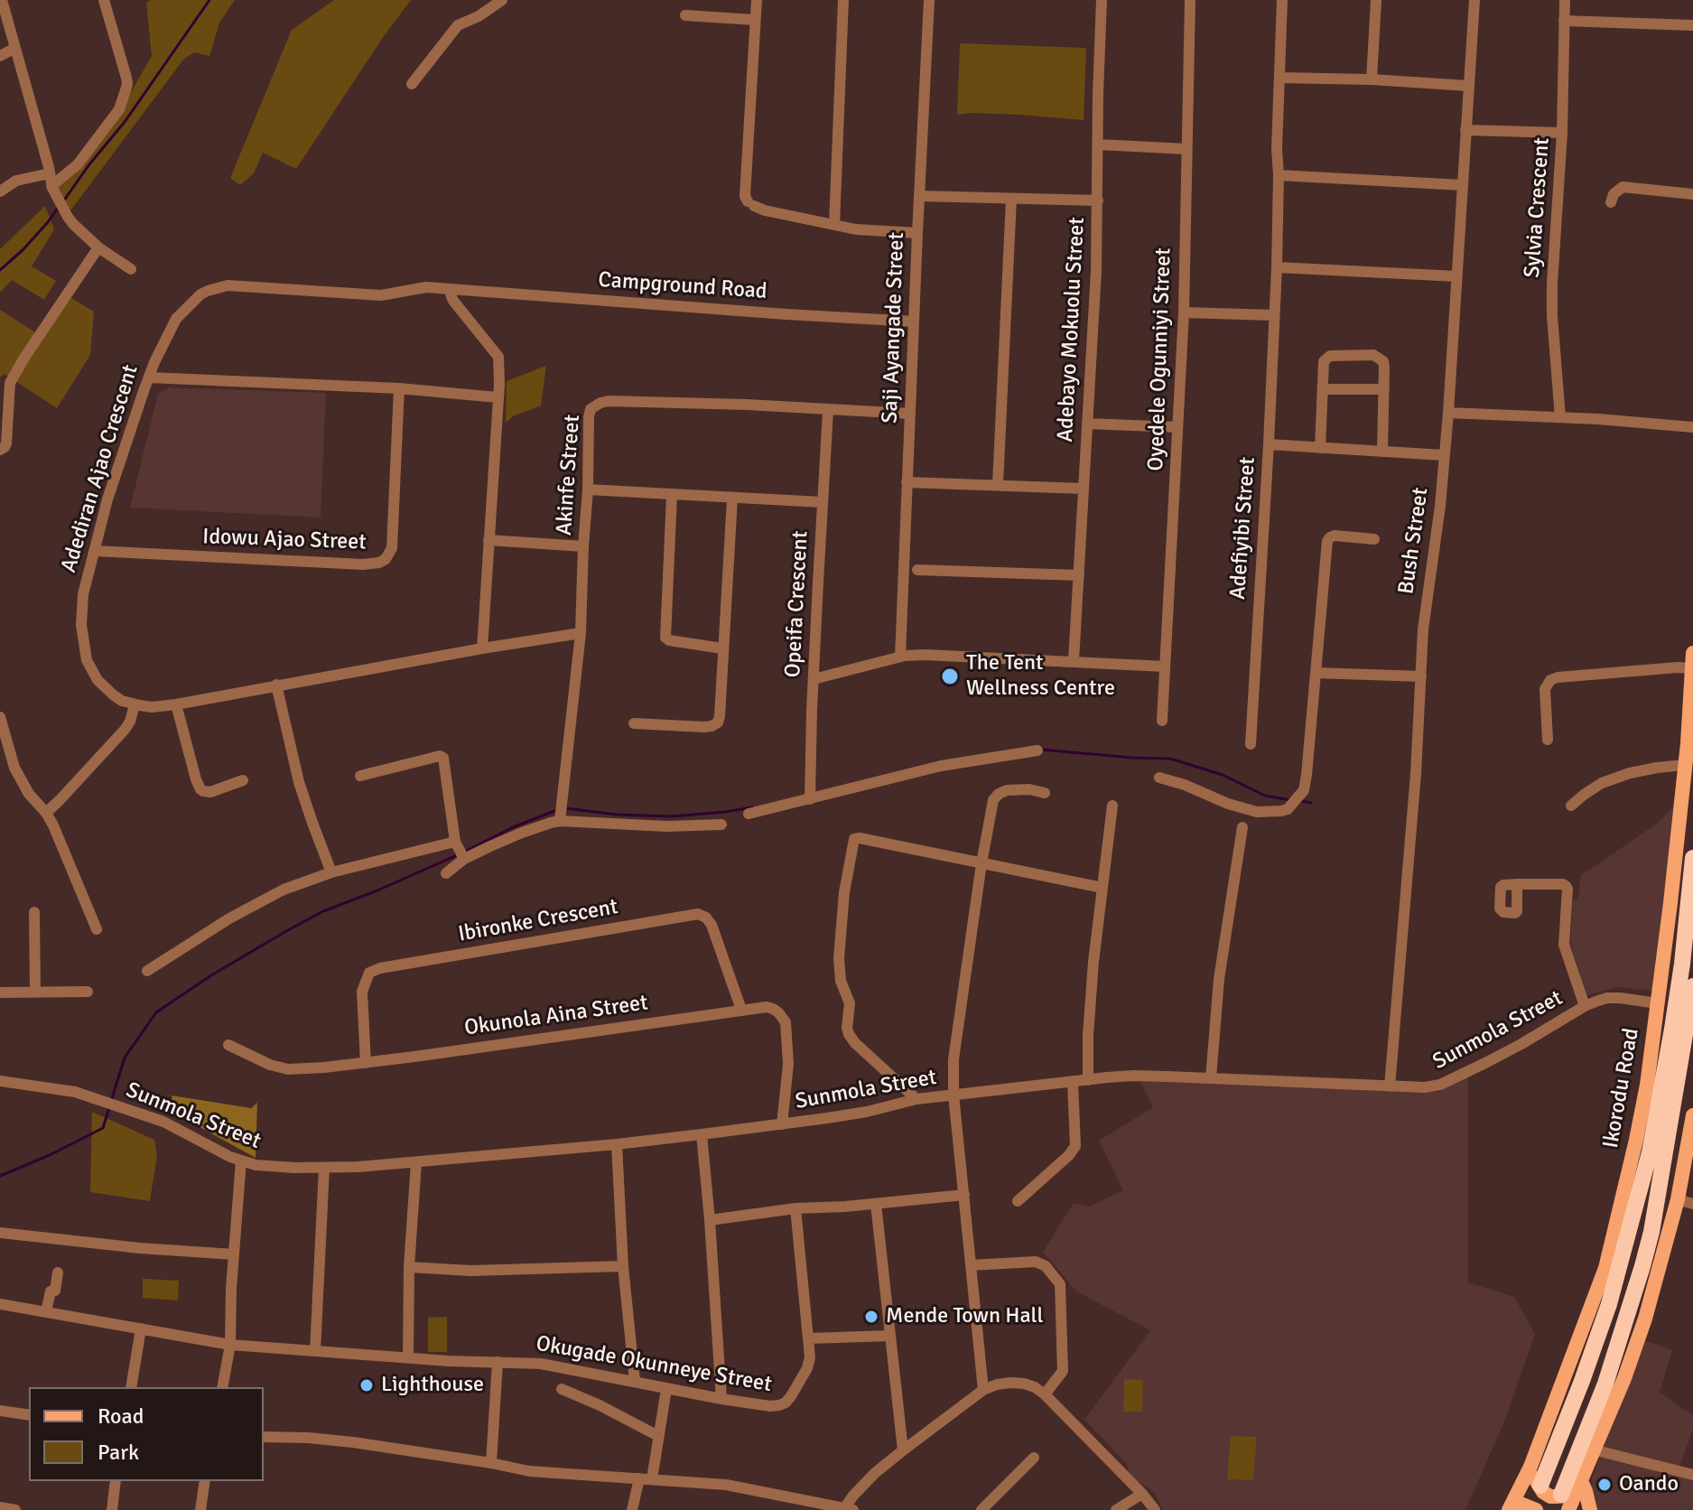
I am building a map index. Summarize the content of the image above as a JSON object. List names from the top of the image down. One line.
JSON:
{"streets":{"highway":["Ikorodu Road"],"street":["Sylvia Crescent","Campground Road","Saji Ayangade Street","Adebayo Mokuolu Street","Oyedele Ogunniyi Street","Adediran Ajao Crescent","Akinfe Street","Adefiyibi Street","Idowu Ajao Street","Bush Street","Opeifa Crescent","Ibironke Crescent","Okunola Aina Street","Sunmola Street","Okugade Okunneye Street"]},"crossings":[["Campground Road","Saji Ayangade Street"],["Campground Road","Adediran Ajao Crescent"],["Saji Ayangade Street","Akinfe Street"],["Adediran Ajao Crescent","Idowu Ajao Street"],["Akinfe Street","Opeifa Crescent"],["Bush Street","Sunmola Street"],["Ibironke Crescent","Okunola Aina Street"],["Okunola Aina Street","Sunmola Street"],["Sunmola Street","Ikorodu Road"]],"places":["The Tent Wellness Centre","Mende Town Hall","Lighthouse","Oando"],"legend":["Road","Park"]}
